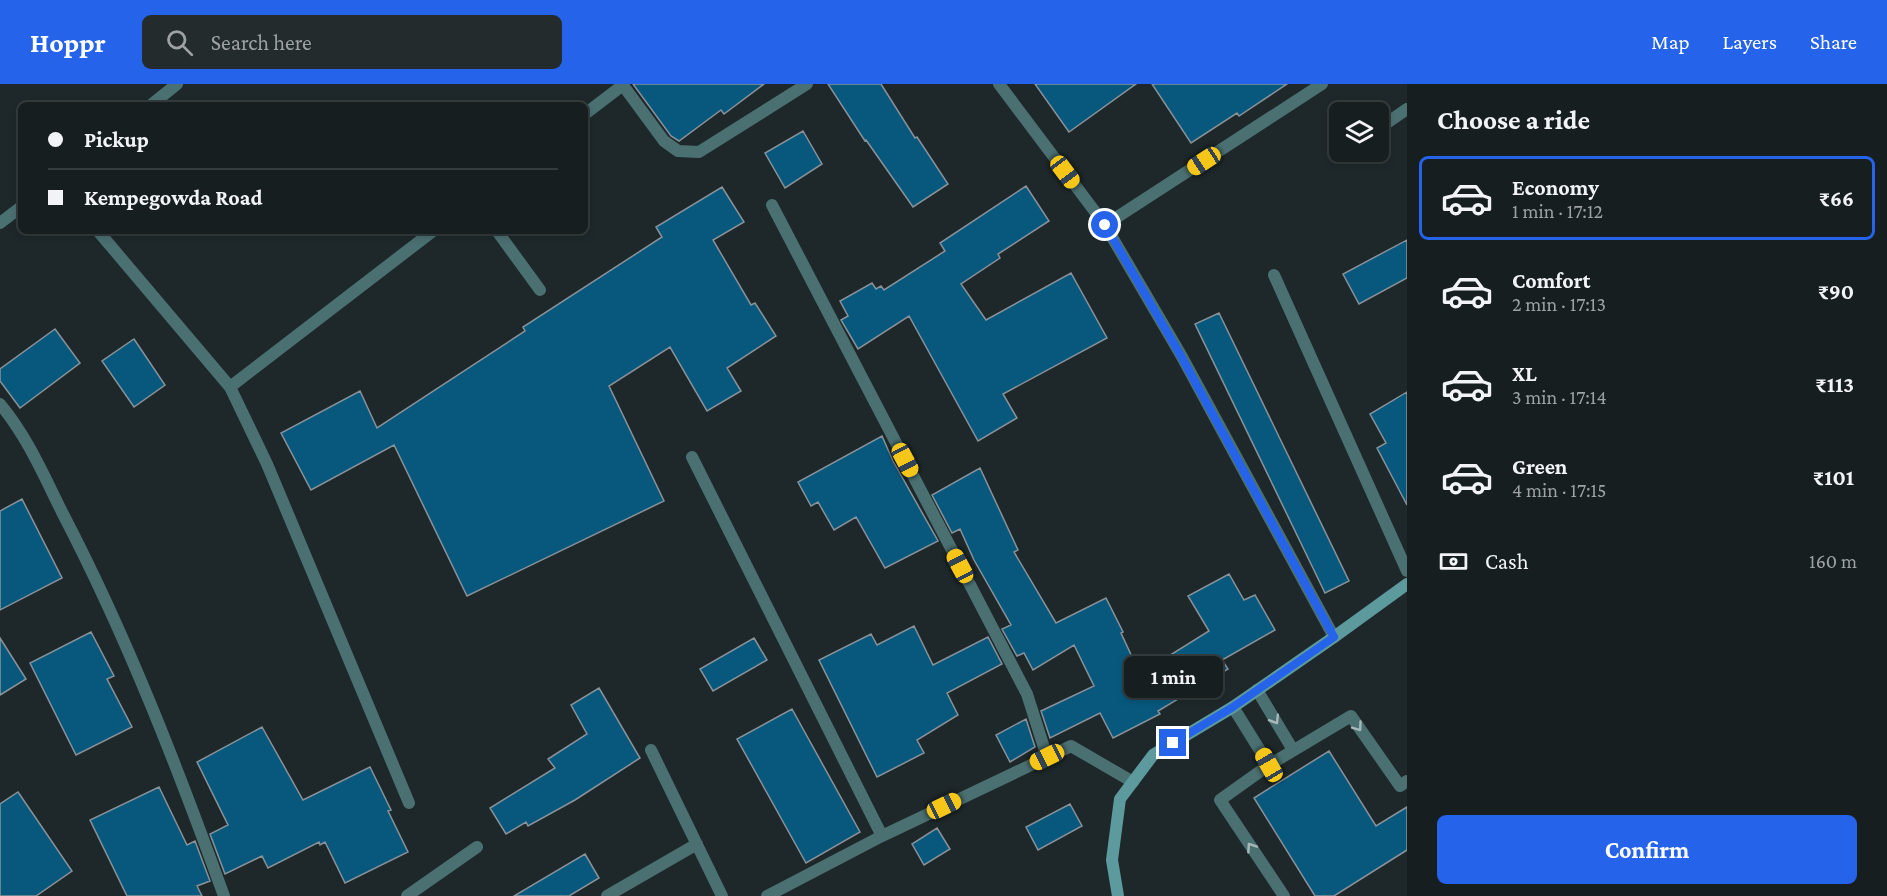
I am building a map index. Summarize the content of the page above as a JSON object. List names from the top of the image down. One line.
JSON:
{"page":{"header":"Hoppr","search":"Search here","nav":["Map","Layers","Share"],"heading":"Choose a ride","banner":["Pickup","Kempegowda Road"],"list":[{"name":"Economy","note":"1 min · 17:12","value":"₹66"},{"name":"Comfort","note":"2 min · 17:13","value":"₹90"},{"name":"XL","note":"3 min · 17:14","value":"₹113"},{"name":"Green","note":"4 min · 17:15","value":"₹101"}],"pay":["Cash","160 m"],"bubble":"1 min","buttons":"Confirm"}}
